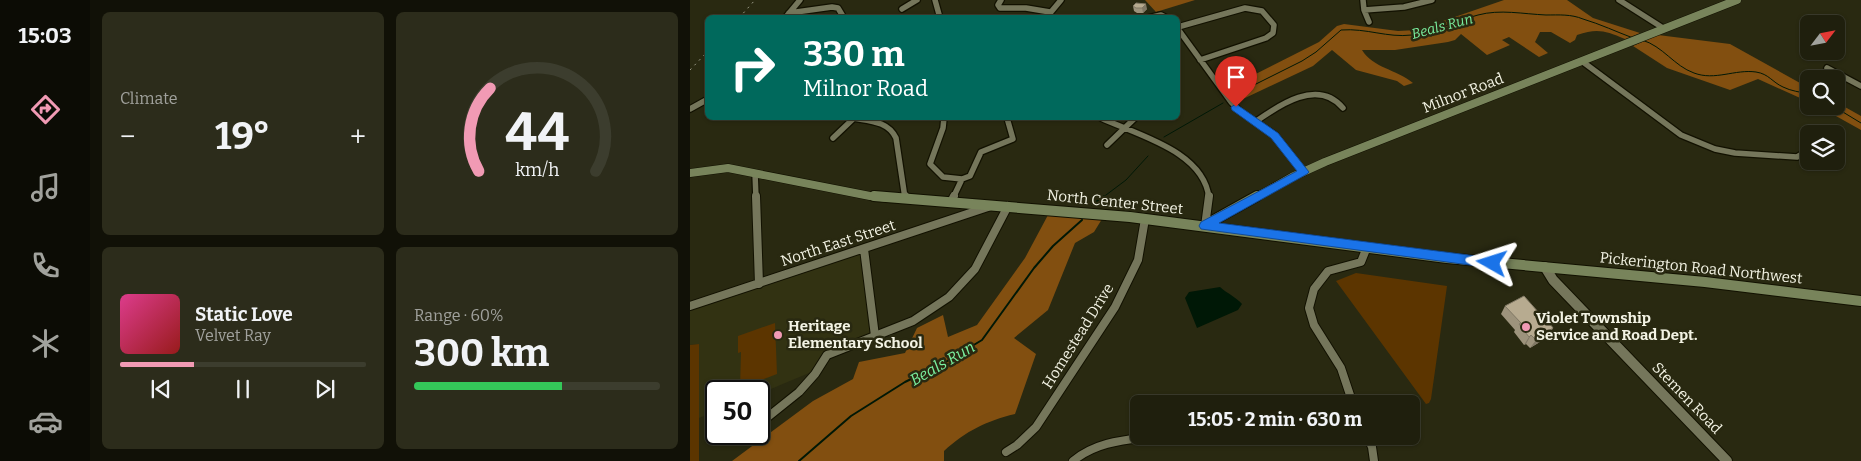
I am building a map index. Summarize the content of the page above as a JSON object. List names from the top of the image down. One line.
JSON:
{"streets":{"main road":["Milnor Road","North Center Street","Pickerington Road Northwest"],"street":["North East Street","Homestead Drive","Stemen Road"]},"crossings":[["Milnor Road","North Center Street"],["North Center Street","North East Street"],["North Center Street","Pickerington Road Northwest"],["North Center Street","Homestead Drive"],["North Center Street","Stemen Road"],["Pickerington Road Northwest","Stemen Road"]],"water":["Beals Run"],"places":["Violet Township Service and Road Dept.","Heritage Elementary School"],"north":"top right","page":{"tabs":"15:03","tile":["Climate",["Range · 60%","300 km"]],"turn":["330 m","Milnor Road"],"heat":["−","19°","+"],"song":["Static Love","Velvet Ray"],"limit":"50","trip":"15:05 · 2 min · 630 m","gauge":["44","km/h"]}}
